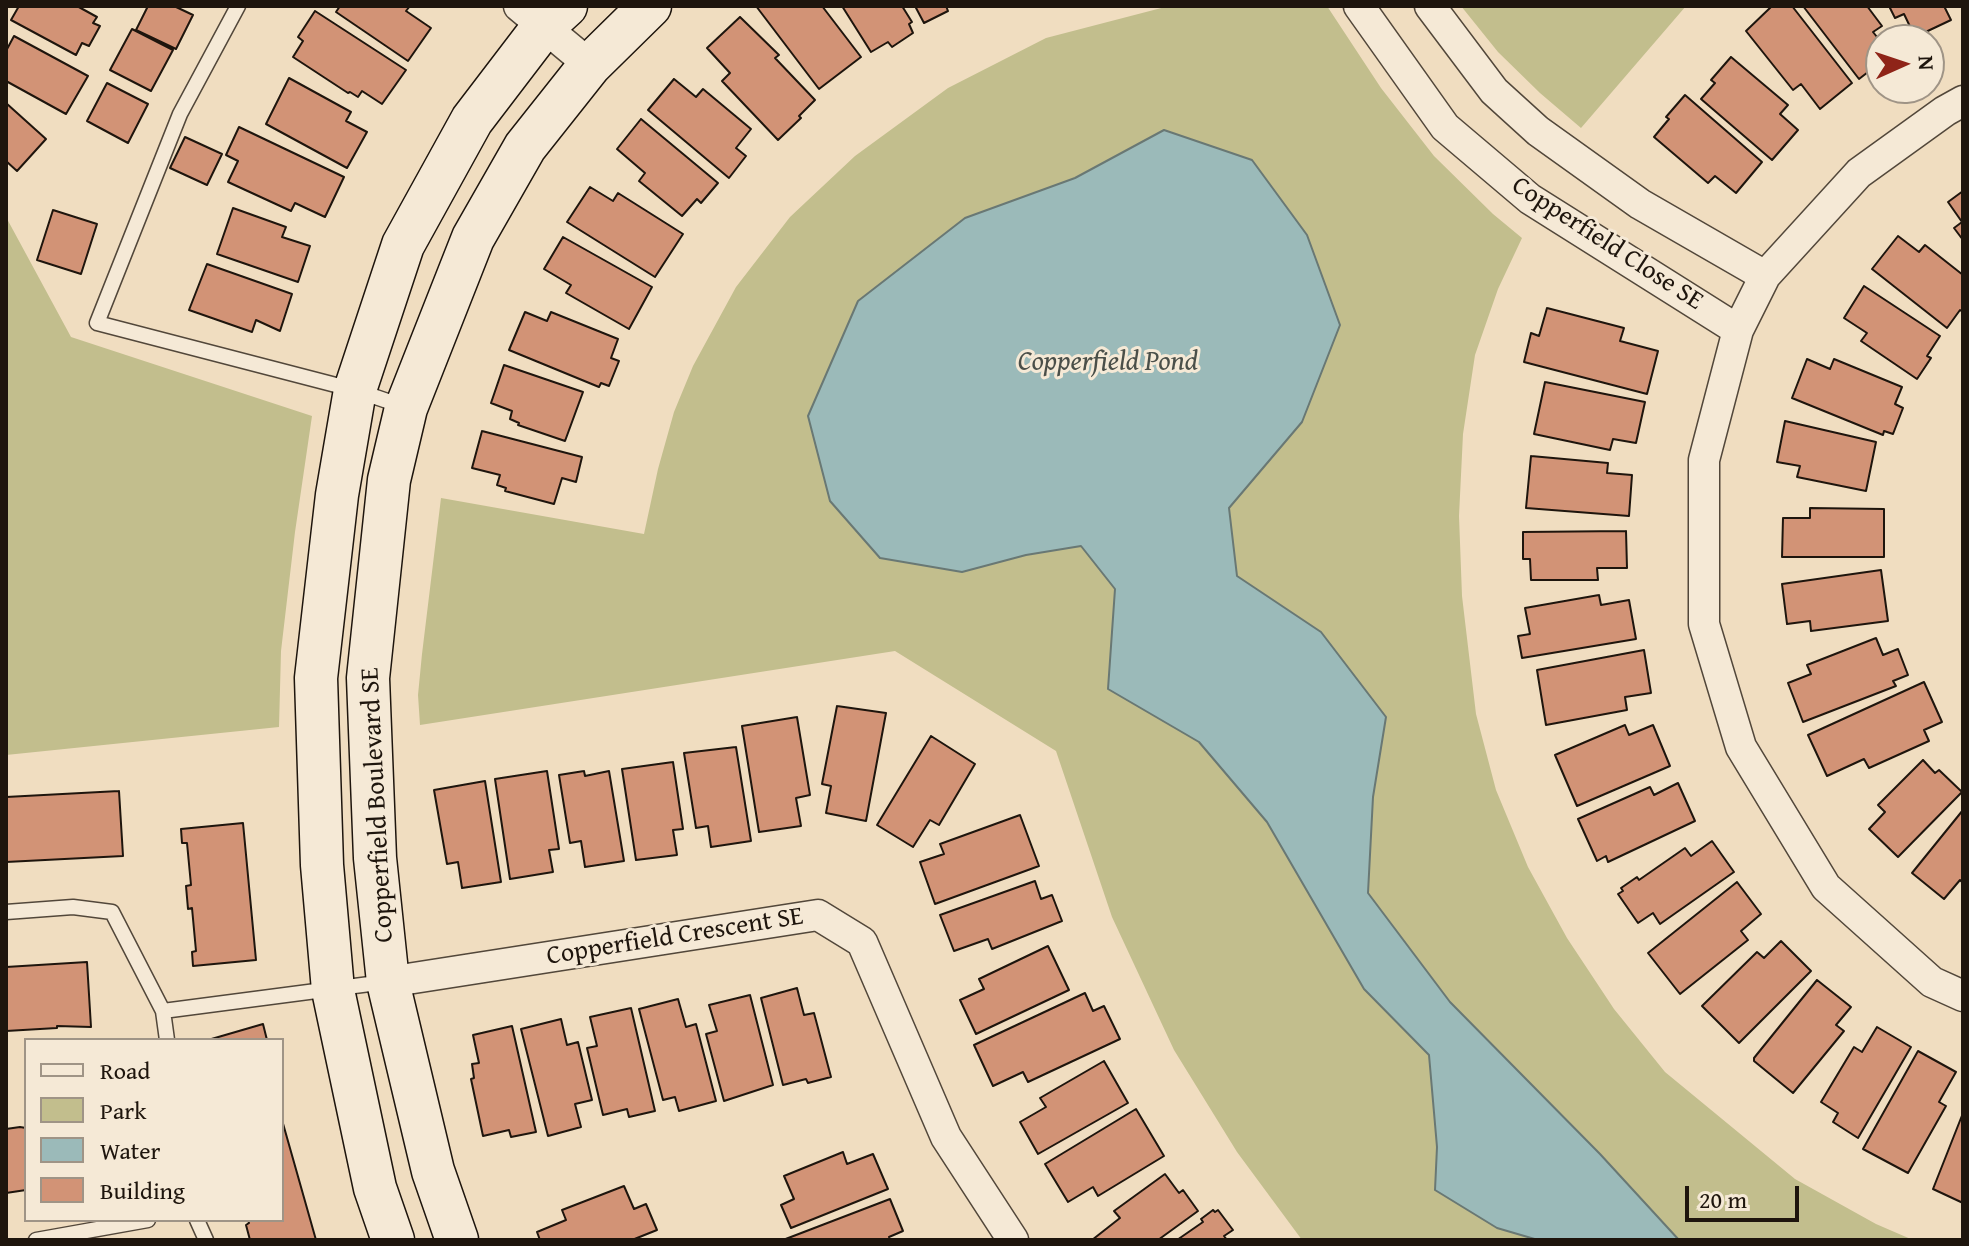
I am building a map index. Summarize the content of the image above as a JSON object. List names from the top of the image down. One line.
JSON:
{"streets":{"street":["Copperfield Close SE","Copperfield Boulevard SE","Copperfield Crescent SE"]},"crossings":[["Copperfield Boulevard SE","Copperfield Crescent SE"]],"water":["Copperfield Pond"],"legend":["Road","Park","Water","Building"],"scale_bar":"20 m","north":"right"}
